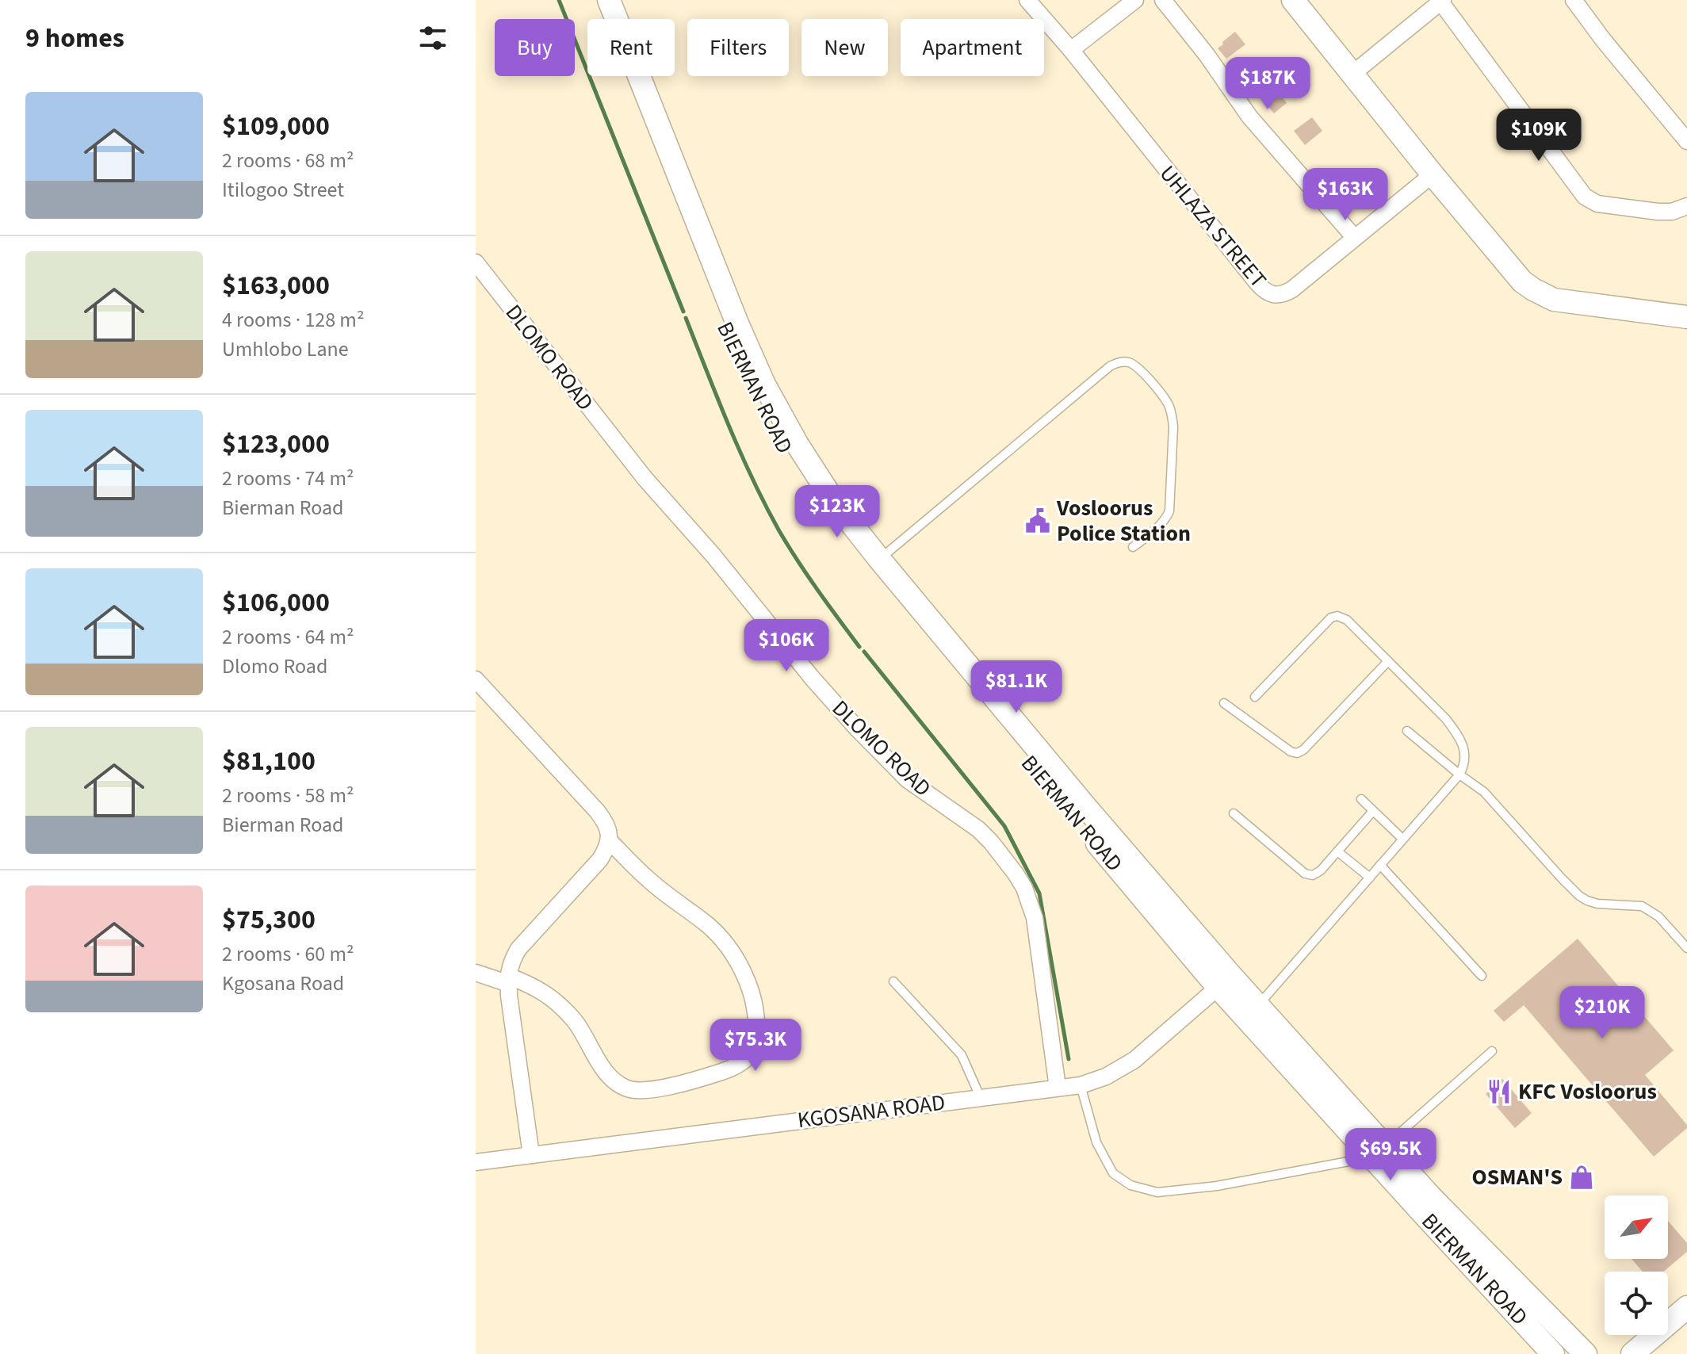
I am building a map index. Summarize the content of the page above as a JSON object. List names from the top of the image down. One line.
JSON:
{"streets":{"main road":["BIERMAN ROAD"],"street":["UHLAZA STREET","DLOMO ROAD","KGOSANA ROAD"]},"crossings":[["DLOMO ROAD","KGOSANA ROAD"],["BIERMAN ROAD","KGOSANA ROAD"]],"places":{"public building":["Vosloorus Police Station"],"restaurant":["KFC Vosloorus"],"shop":["OSMAN'S"]},"north":"top right","page":{"heading":"9 homes","chip":["Buy","Rent","Filters","New","Apartment"],"price":["$187K","$109K","$163K","$123K","$106K","$81.1K","$210K","$75.3K","$69.5K"],"list":[{"name":"$109,000","note":"2 rooms · 68 m² · Itilogoo Street"},{"name":"$163,000","note":"4 rooms · 128 m² · Umhlobo Lane"},{"name":"$123,000","note":"2 rooms · 74 m² · Bierman Road"},{"name":"$106,000","note":"2 rooms · 64 m² · Dlomo Road"},{"name":"$81,100","note":"2 rooms · 58 m² · Bierman Road"},{"name":"$75,300","note":"2 rooms · 60 m² · Kgosana Road"}]}}
